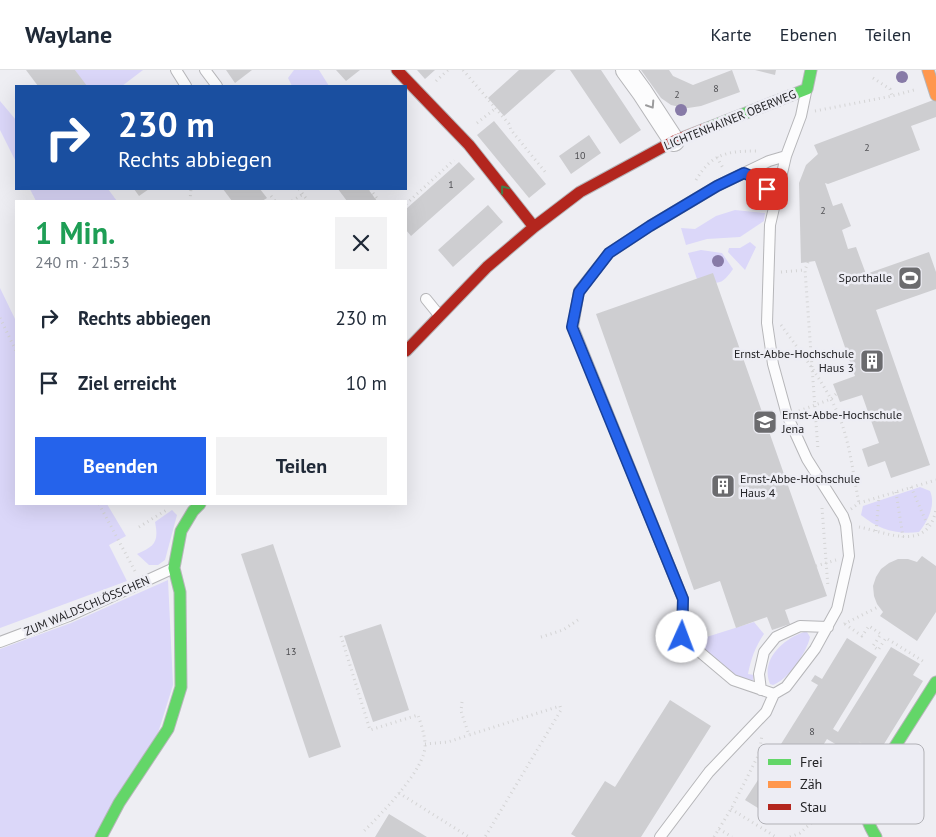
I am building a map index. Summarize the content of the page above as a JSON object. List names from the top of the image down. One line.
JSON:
{"streets":{"street":["LICHTENHAINER OBERWEG"],"lane":["ZUM WALDSCHLÖSSCHEN"]},"places":{"sports":["Sporthalle"],"building":["Ernst-Abbe-Hochschule Haus 3","Ernst-Abbe-Hochschule Haus 4"],"school or university":["Ernst-Abbe-Hochschule Jena"]},"house_numbers":["8","2","2","10","1","2","13","8"],"legend":["Frei","Zäh","Stau"],"page":{"header":"Waylane","nav":["Karte","Ebenen","Teilen"],"turn":["230 m","Rechts abbiegen"],"heading":["1 Min.","240 m · 21:53"],"list":[{"name":"Rechts abbiegen","value":"230 m"},{"name":"Ziel erreicht","value":"10 m"}],"buttons":["Beenden","Teilen"]}}
